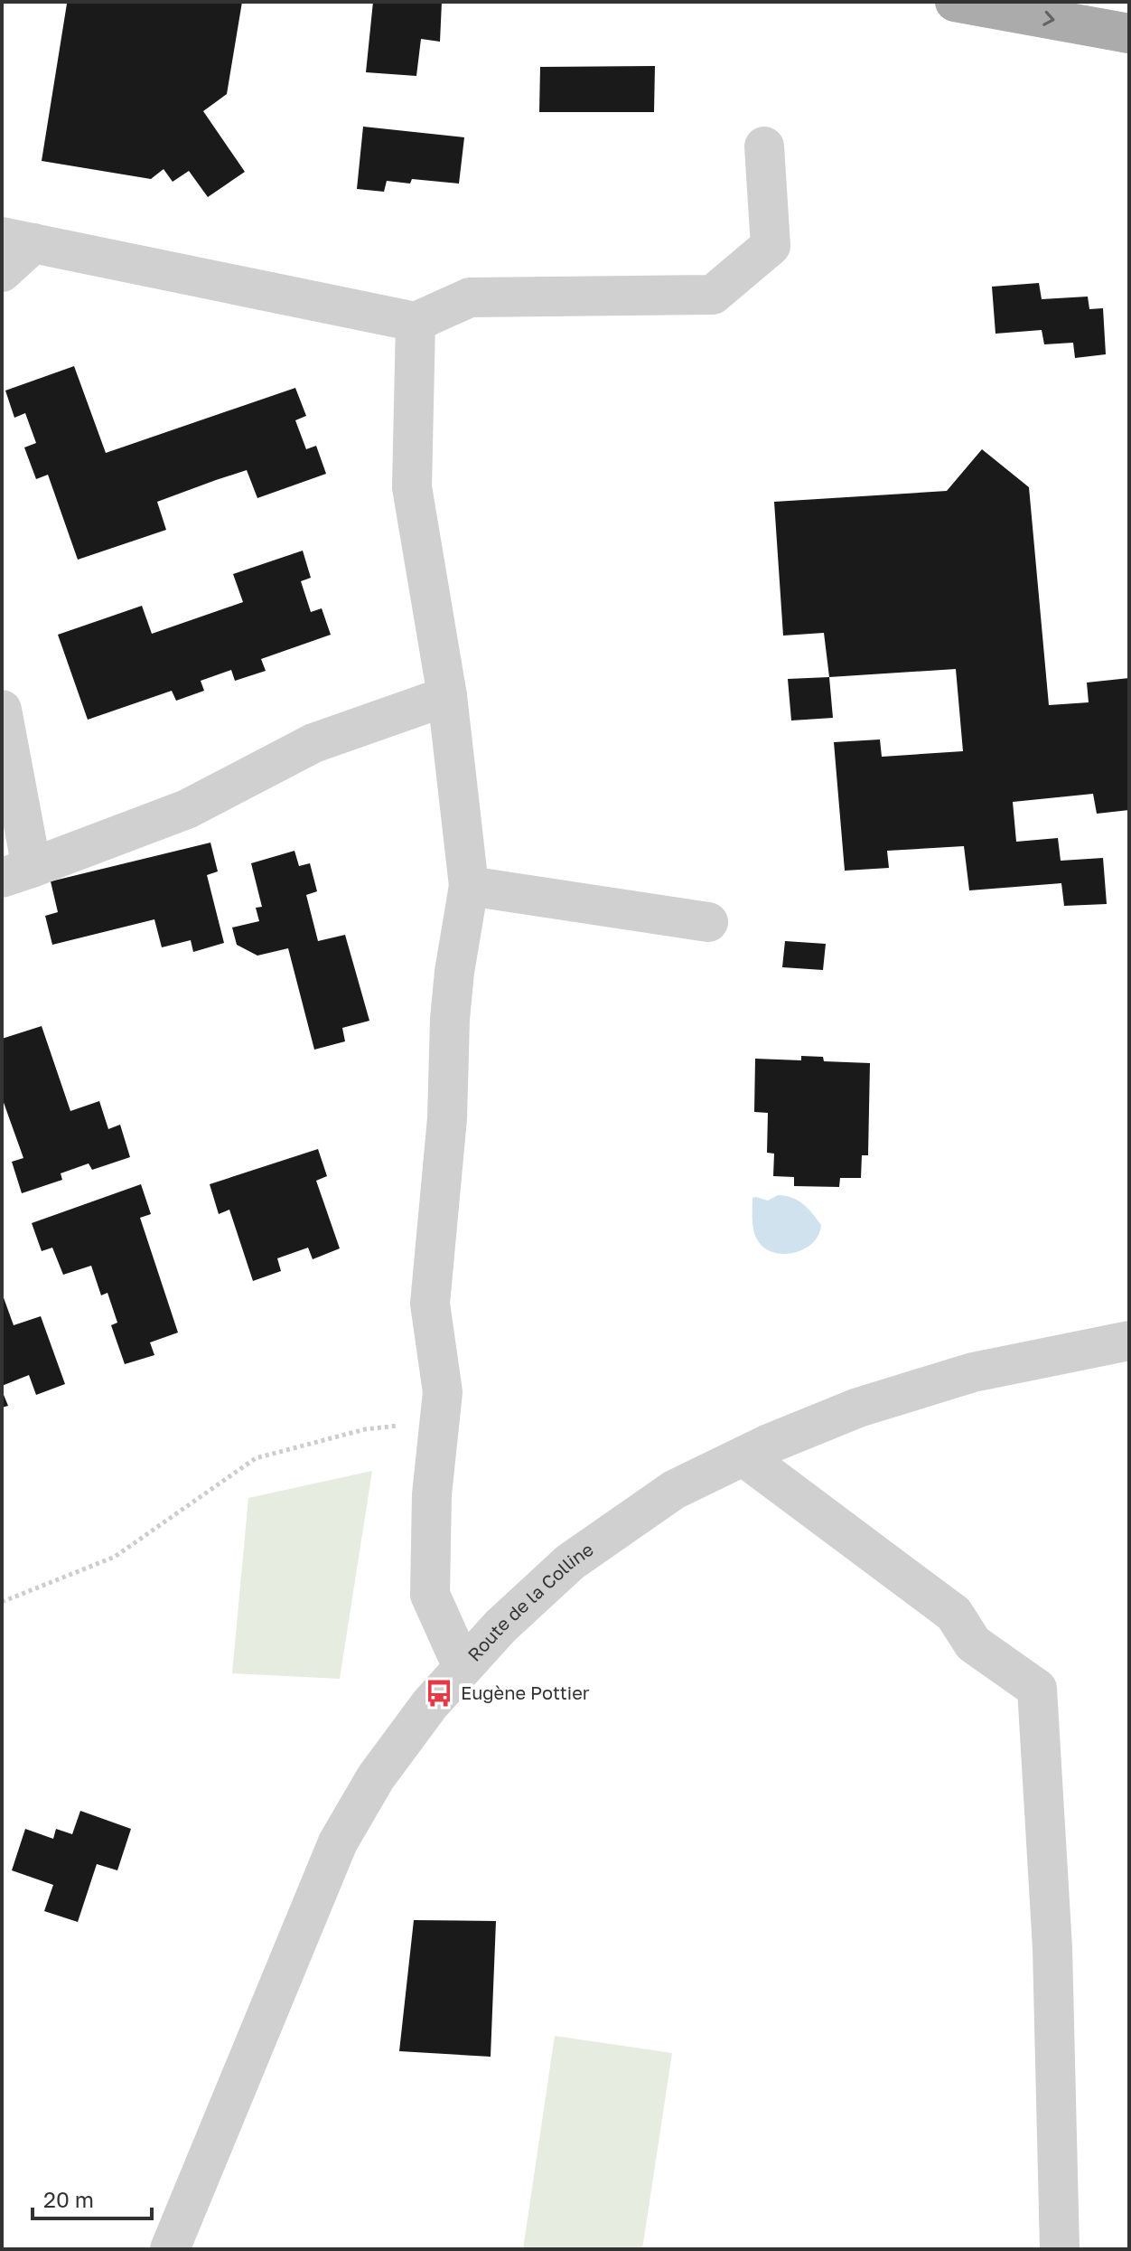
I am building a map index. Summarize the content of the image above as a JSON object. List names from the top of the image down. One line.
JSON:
{"streets":{"street":["Route de la Colline"]},"places":{"bus stop":["Eugène Pottier"]},"scale_bar":"20 m"}
